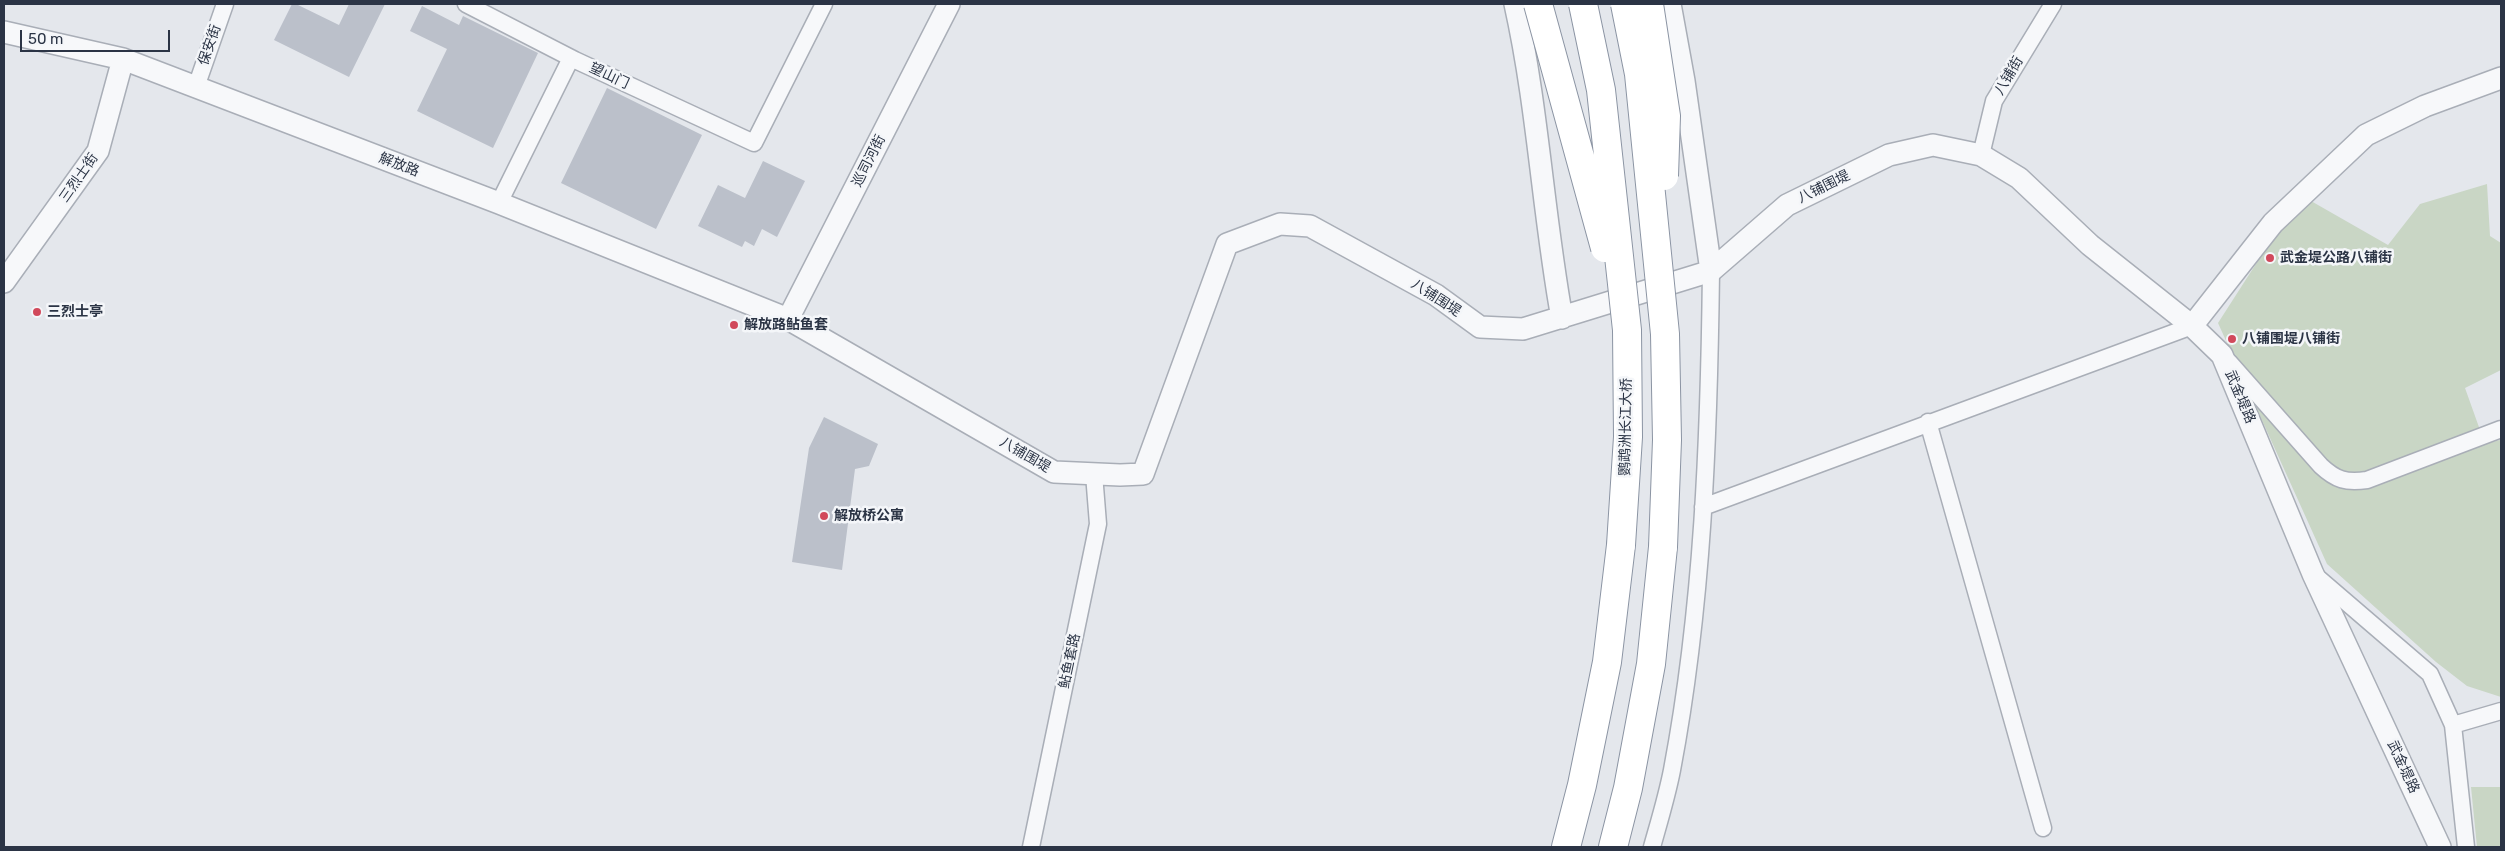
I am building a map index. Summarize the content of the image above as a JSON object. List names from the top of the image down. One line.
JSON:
{"streets":{"highway":["鹦鹉洲长江大桥"],"street":["保安街","望山门","八铺街","巡司河街","解放路","三烈士街","八铺围堤","武金堤路","鲇鱼套路"]},"crossings":[["保安街","解放路"],["八铺街","八铺围堤"],["巡司河街","解放路"],["巡司河街","八铺围堤"],["解放路","三烈士街"],["解放路","八铺围堤"],["八铺围堤","武金堤路"],["八铺围堤","鲇鱼套路"]],"places":["武金堤公路八铺街","三烈士亭","解放路鲇鱼套","八铺围堤八铺街","解放桥公寓"],"scale_bar":"50 m"}
